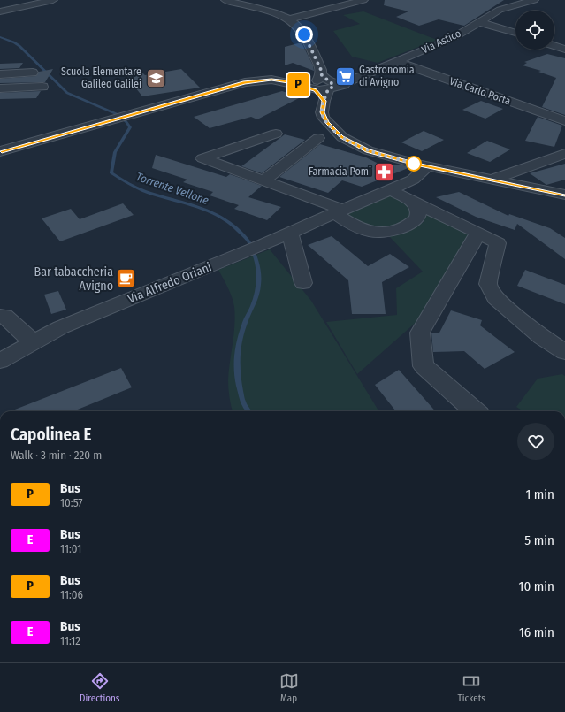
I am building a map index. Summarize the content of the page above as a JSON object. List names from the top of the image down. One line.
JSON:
{"streets":{"street":["Via Astico","Via Carlo Porta","Via Alfredo Oriani"]},"crossings":[["Via Astico","Via Carlo Porta"]],"water":["Torrente Vellone"],"places":{"supermarket":["Gastronomia di Avigno"],"school or university":["Scuola Elementare Galileo Galilei"],"pharmacy":["Farmacia Pomi"],"cafe":["Bar tabaccheria Avigno"]},"lines":["bus line P"],"page":{"on_map":"P","heading":["Capolinea E","Walk · 3 min · 220 m"],"list":[{"mark":"P","name":"Bus","note":"10:57","value":"1 min"},{"mark":"E","name":"Bus","note":"11:01","value":"5 min"},{"mark":"P","name":"Bus","note":"11:06","value":"10 min"},{"mark":"E","name":"Bus","note":"11:12","value":"16 min"}],"tabs":["Directions","Map","Tickets"]}}
